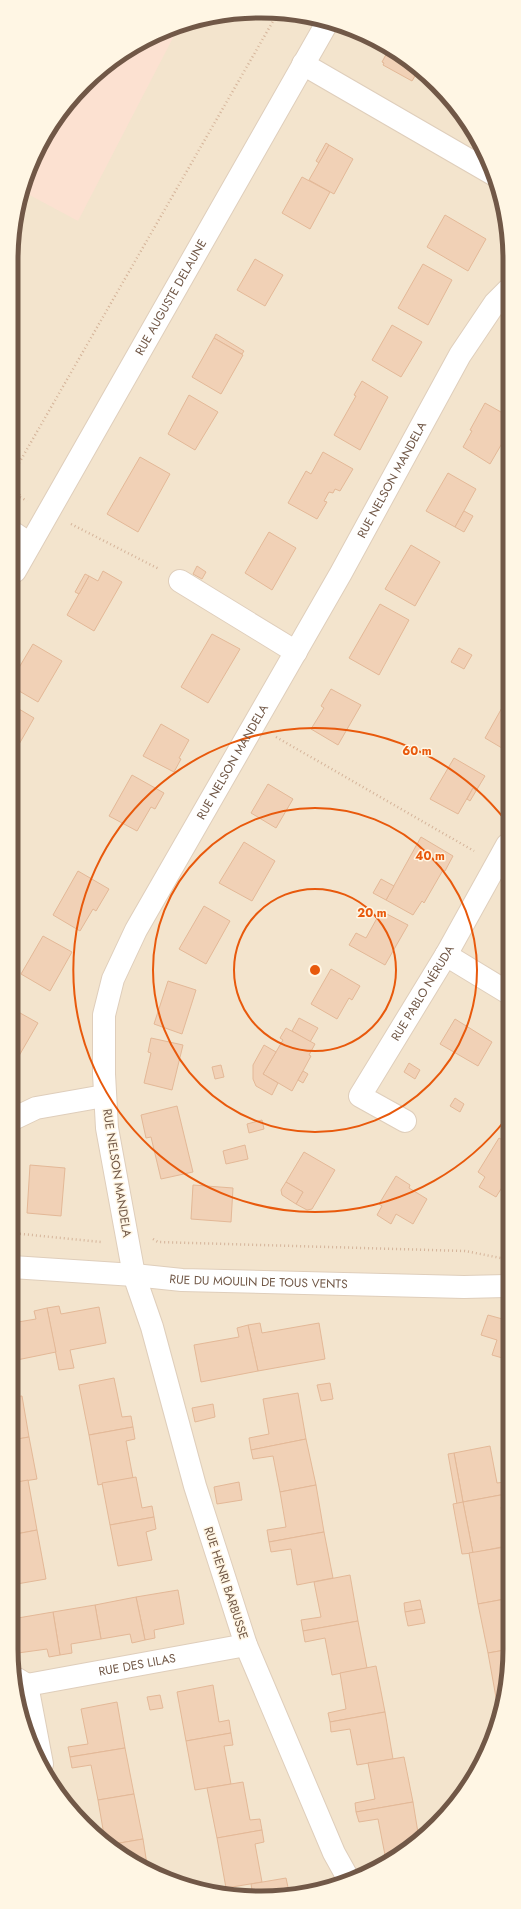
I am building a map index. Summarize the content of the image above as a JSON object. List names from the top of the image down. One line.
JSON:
{"streets":{"street":["RUE AUGUSTE DELAUNE","RUE NELSON MANDELA","RUE PABLO NÉRUDA","RUE DU MOULIN DE TOUS VENTS","RUE HENRI BARBUSSE","RUE DES LILAS"]},"crossings":[["RUE NELSON MANDELA","RUE DU MOULIN DE TOUS VENTS"],["RUE NELSON MANDELA","RUE HENRI BARBUSSE"],["RUE DU MOULIN DE TOUS VENTS","RUE HENRI BARBUSSE"],["RUE HENRI BARBUSSE","RUE DES LILAS"]],"rings":["60 m","40 m","20 m"]}
